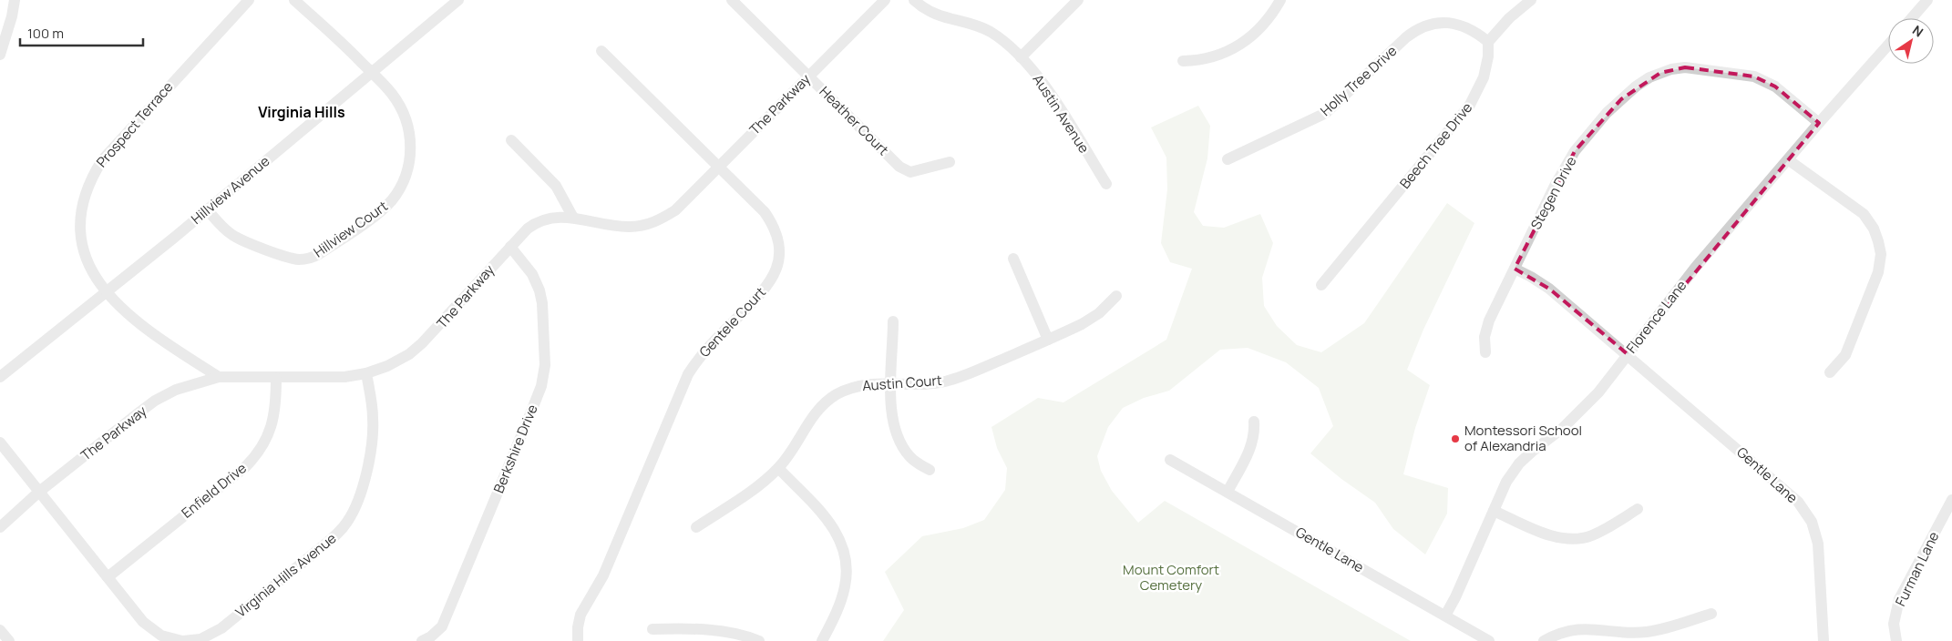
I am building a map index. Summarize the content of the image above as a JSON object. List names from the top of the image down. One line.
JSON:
{"streets":{"street":["Holly Tree Drive","The Parkway","Austin Avenue","Heather Court","Prospect Terrace","Beech Tree Drive","Hillview Avenue","Stegen Drive","Hillview Court","Florence Lane","Gentele Court","Austin Court","Berkshire Drive","Gentle Lane","Enfield Drive","Furman Lane","Virginia Hills Avenue"]},"crossings":[["Holly Tree Drive","Beech Tree Drive"],["The Parkway","Heather Court"],["The Parkway","Prospect Terrace"],["The Parkway","Gentele Court"],["The Parkway","Berkshire Drive"],["The Parkway","Enfield Drive"],["The Parkway","Virginia Hills Avenue"],["Prospect Terrace","Hillview Avenue"],["Hillview Avenue","Hillview Court"],["Stegen Drive","Florence Lane"],["Stegen Drive","Gentle Lane"],["Florence Lane","Gentle Lane"],["Enfield Drive","Virginia Hills Avenue"]],"districts":["Virginia Hills"],"parks":["Mount Comfort Cemetery"],"places":["Montessori School of Alexandria"],"scale_bar":"100 m","north":"top right"}
